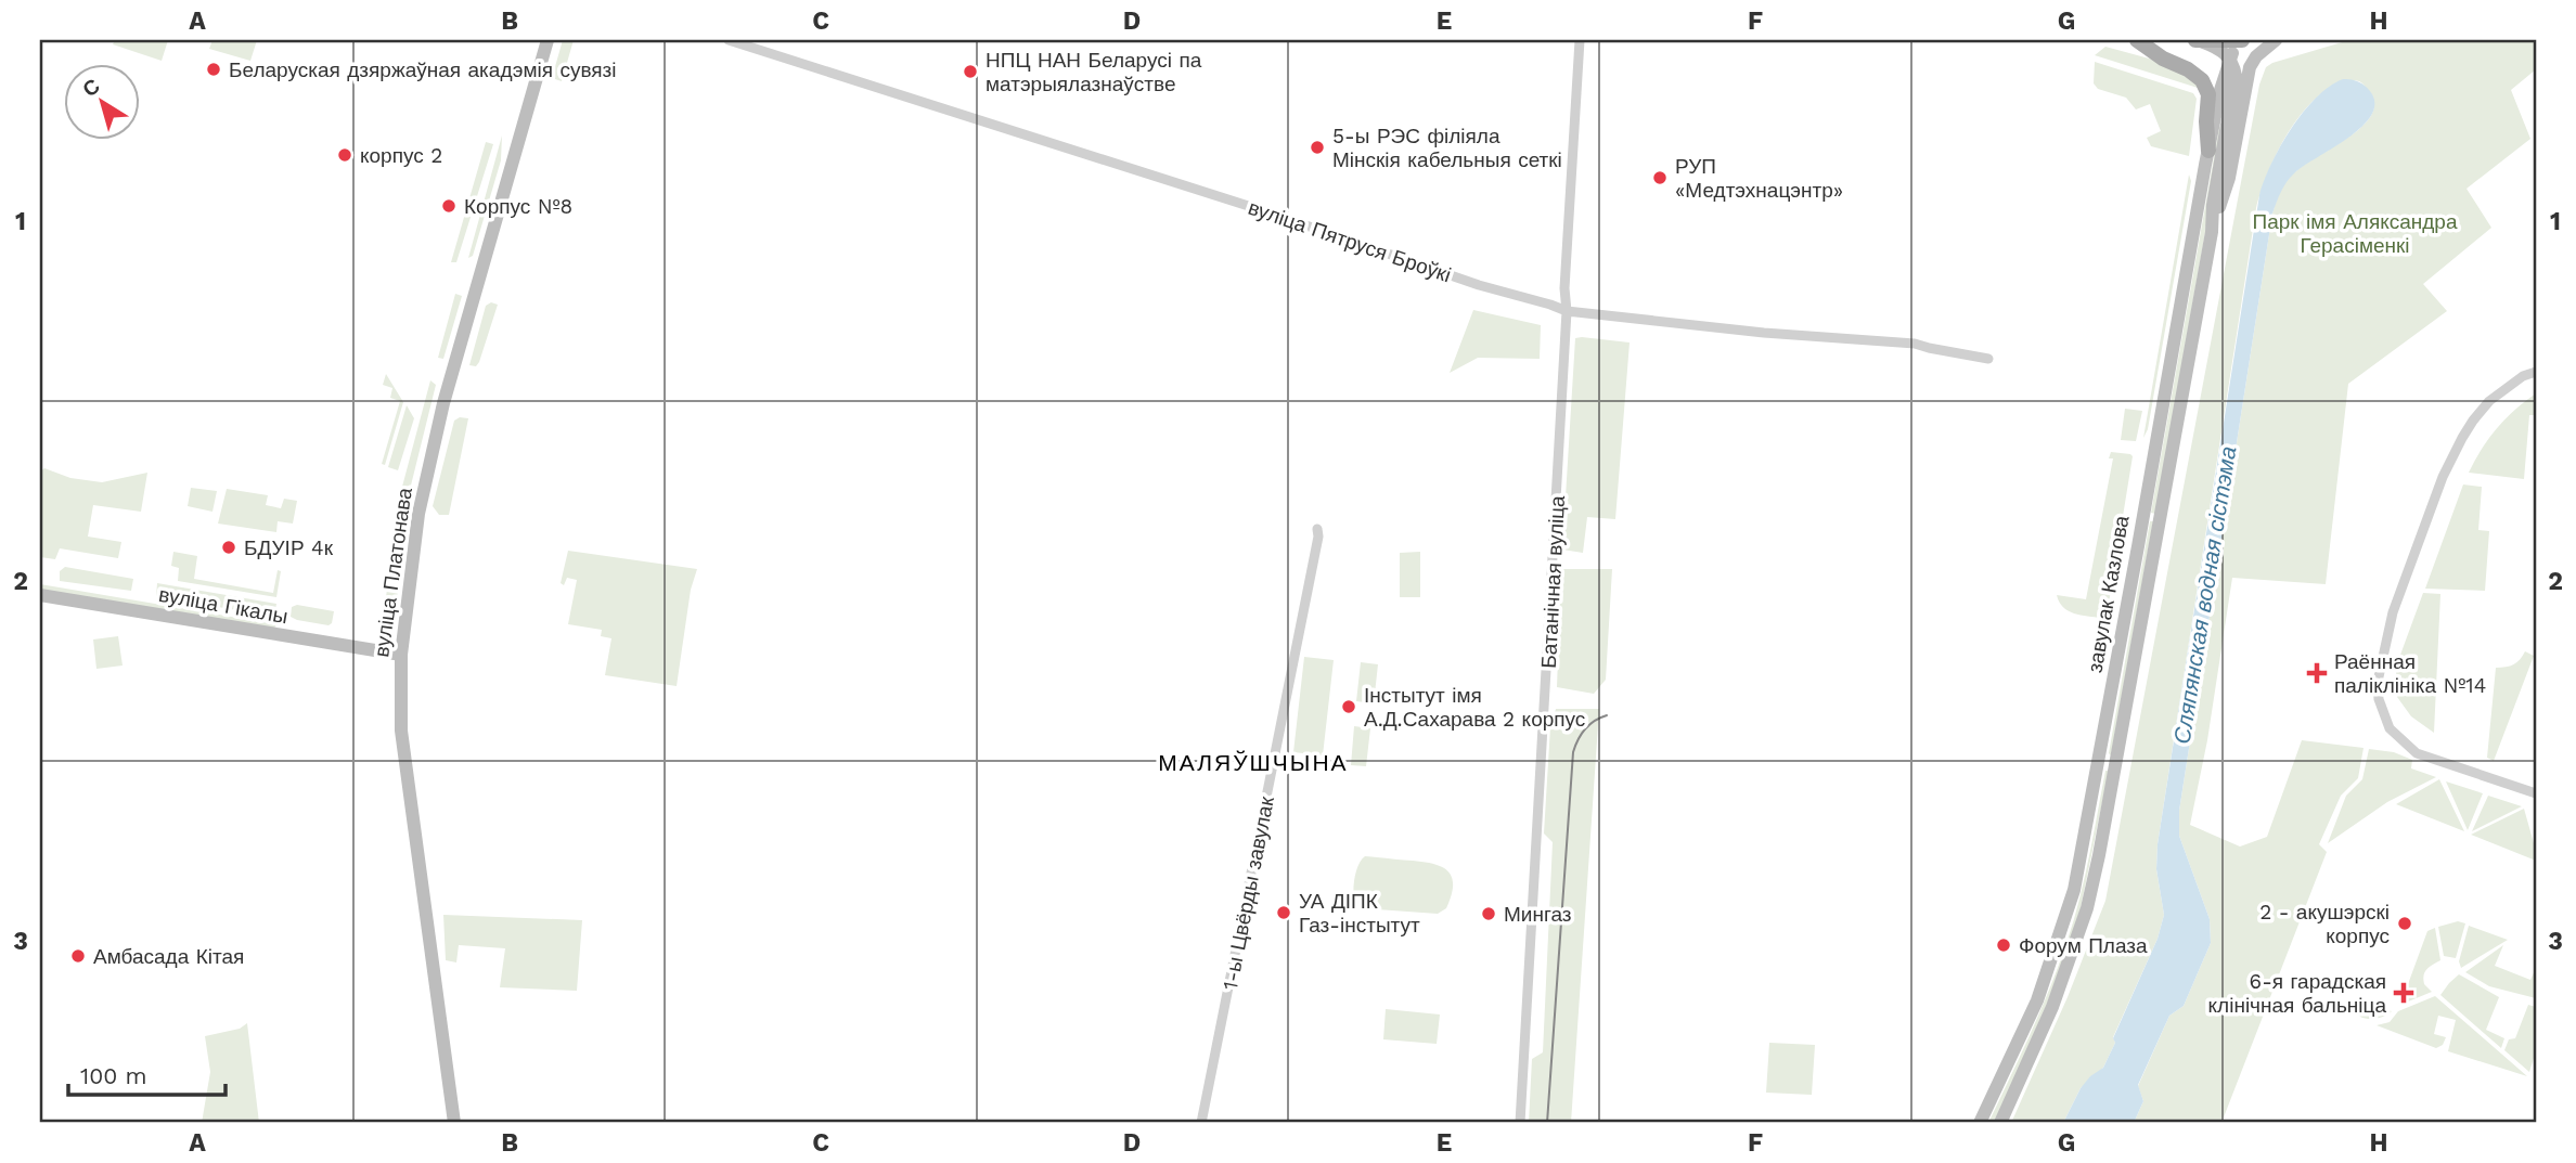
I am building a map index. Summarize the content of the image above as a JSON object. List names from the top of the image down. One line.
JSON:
{"streets":{"main road":["вуліца Платонава","завулак Казлова","вуліца Гікалы"],"street":["вуліца Пятруся Броўкі","Батанічная вуліца","1-ы Цвёрды завулак"]},"crossings":[["вуліца Пятруся Броўкі","Батанічная вуліца"],["вуліца Платонава","вуліца Гікалы"]],"districts":["МАЛЯЎШЧЫНА"],"water":["Сляпянская водная сістэма"],"parks":["Парк імя Аляксандра Герасіменкі"],"places":{"other":["Беларуская дзяржаўная акадэмія сувязі","НПЦ НАН Беларусі па матэрыялазнаўстве","5-ы РЭС філіяла Мінскія кабельныя сеткі","корпус 2","РУП «Медтэхнацэнтр»","Корпус №8","БДУІР 4к","Інстытут імя А.Д.Сахарава 2 корпус","УА ДІПК Газ-інстытут","Мингаз","2 - акушэрскі корпус","Форум Плаза","Амбасада Кітая"],"health":["Раённая паліклініка №14","6-я гарадская клінічная бальніца"]},"scale_bar":"100 m","north":"top left","grid":{"columns":["A","B","C","D","E","F","G","H"],"rows":["1","2","3"]}}
